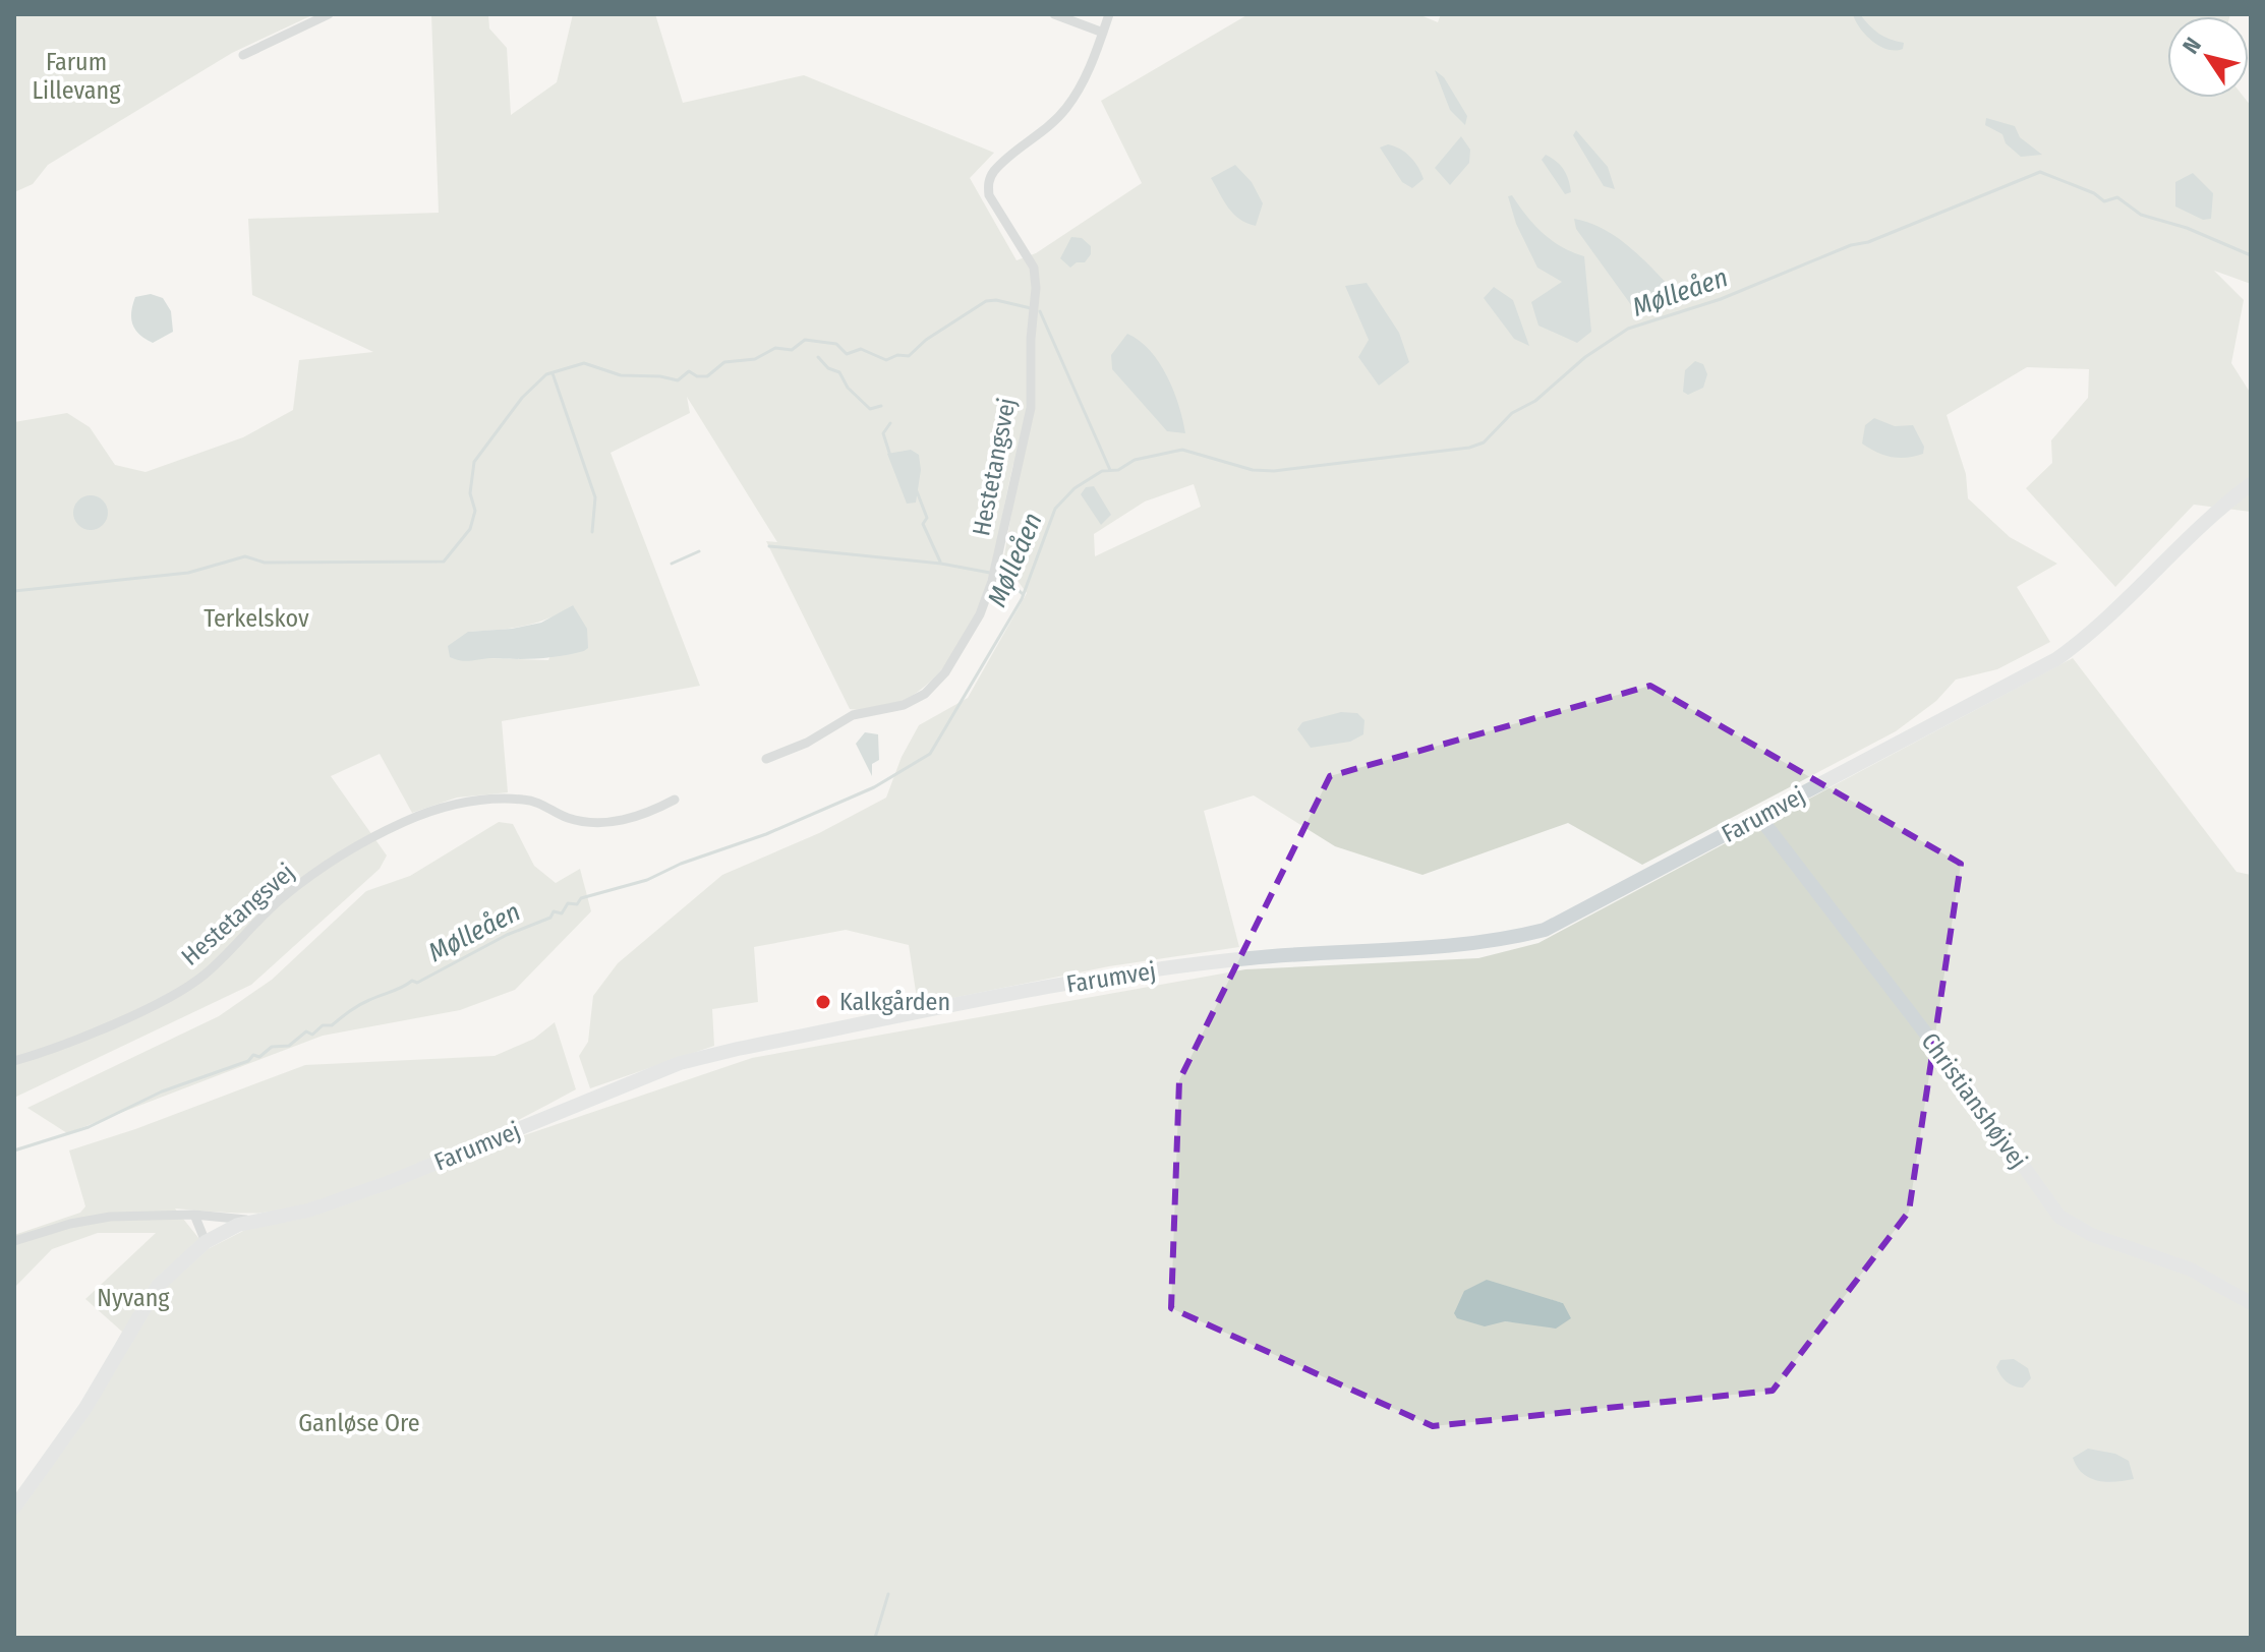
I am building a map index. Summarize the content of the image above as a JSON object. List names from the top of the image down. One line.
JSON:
{"streets":{"street":["Hestetangsvej","Farumvej","Christianshøjvej"]},"crossings":[["Farumvej","Christianshøjvej"]],"water":["Mølleåen"],"parks":["Farum Lillevang","Terkelskov","Nyvang","Ganløse Ore"],"places":["Kalkgården"],"north":"top left"}
